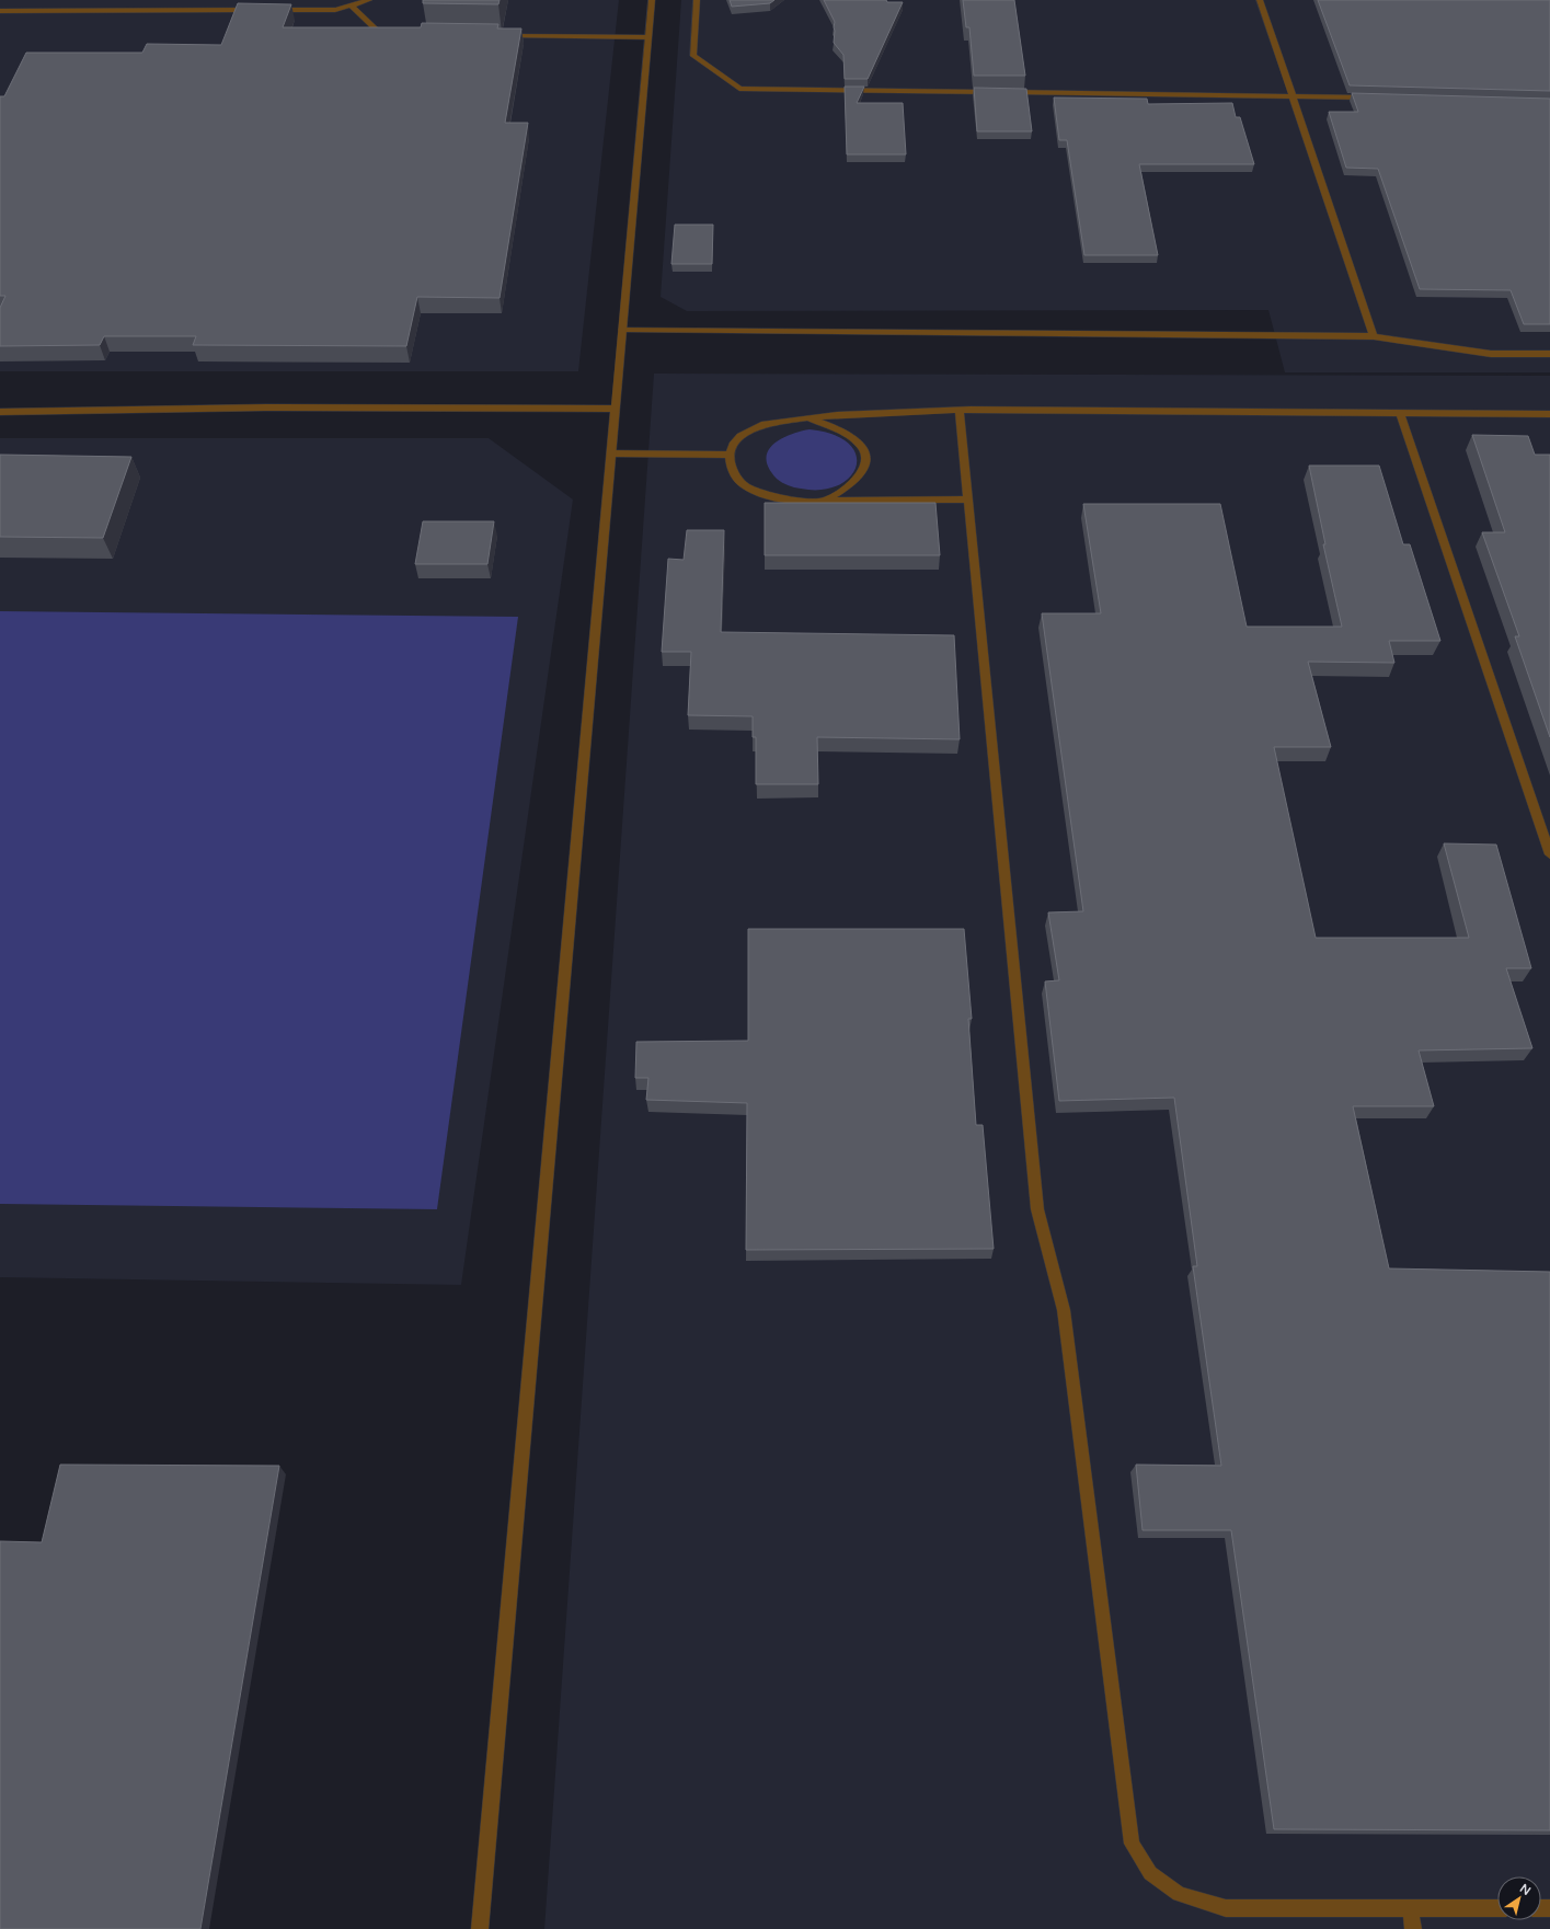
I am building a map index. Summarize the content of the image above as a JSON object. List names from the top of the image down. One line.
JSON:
{"north":"top right"}
